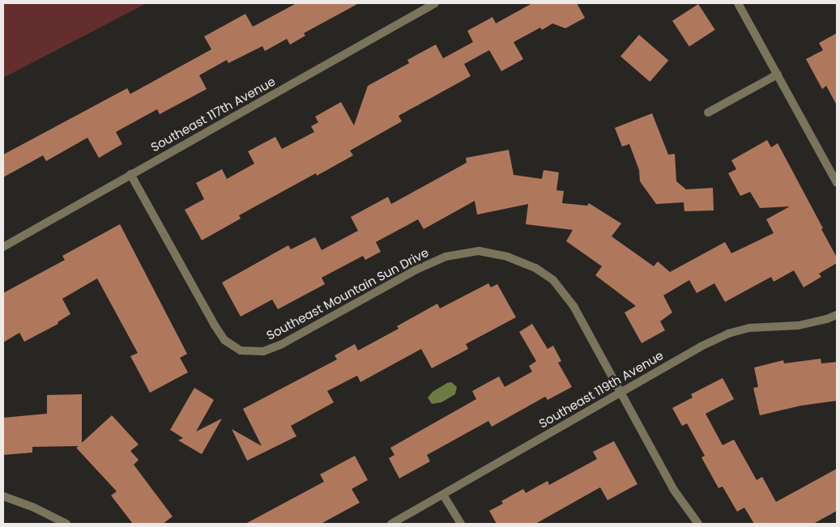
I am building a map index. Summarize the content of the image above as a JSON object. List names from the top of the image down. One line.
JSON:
{"streets":{"street":["Southeast 117th Avenue","Southeast Mountain Sun Drive","Southeast 119th Avenue"]},"crossings":[["Southeast 117th Avenue","Southeast Mountain Sun Drive"],["Southeast Mountain Sun Drive","Southeast 119th Avenue"]]}
